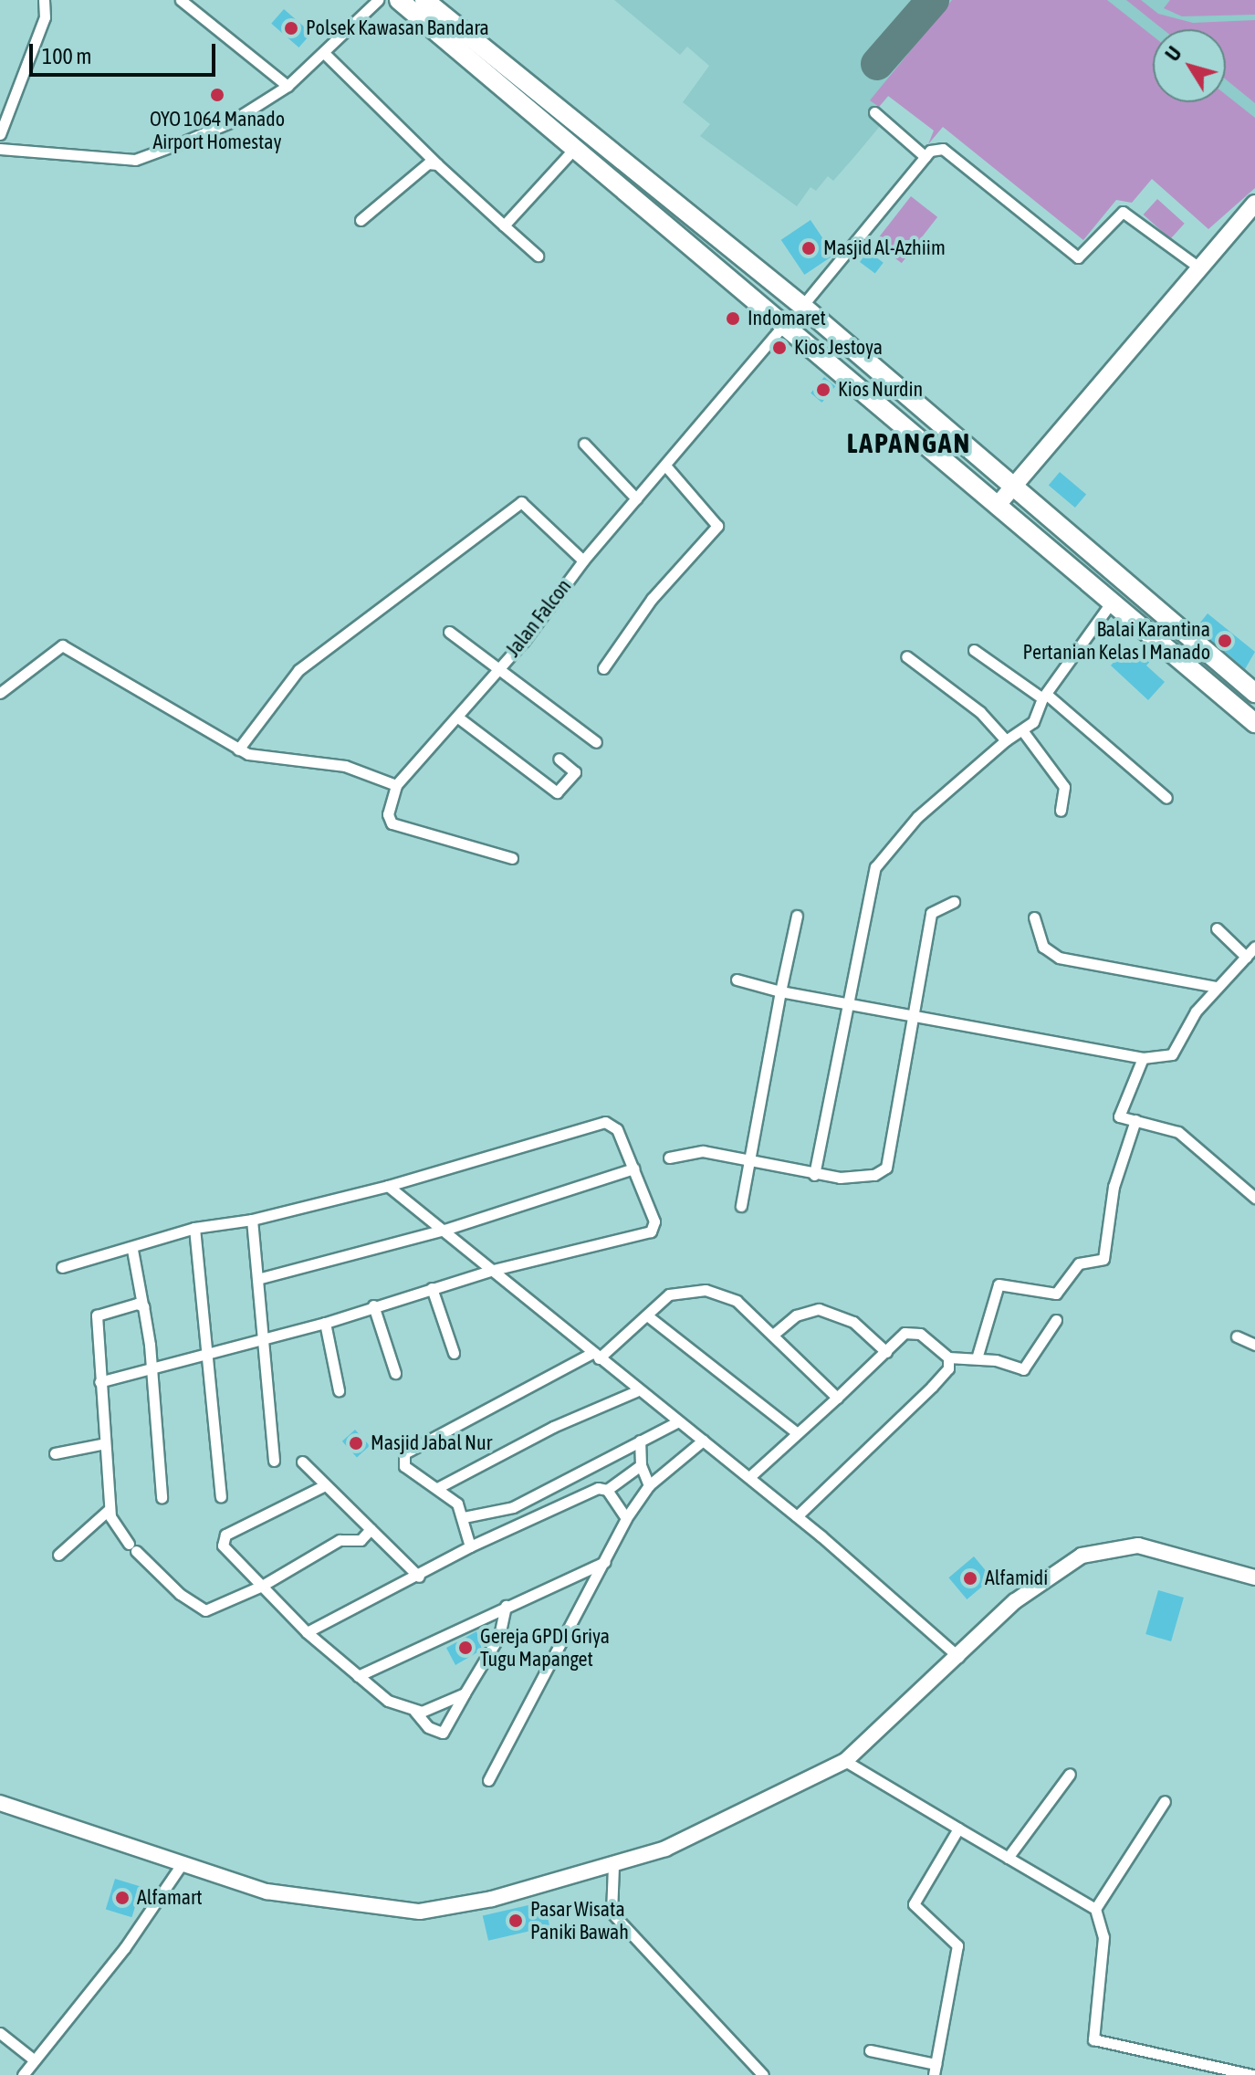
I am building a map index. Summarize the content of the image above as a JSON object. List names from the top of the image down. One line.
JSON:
{"streets":{"street":["Jalan Falcon"]},"districts":["LAPANGAN"],"places":["Polsek Kawasan Bandara","OYO 1064 Manado Airport Homestay","Masjid Al-Azhiim","Indomaret","Kios Jestoya","Kios Nurdin","Balai Karantina Pertanian Kelas I Manado","Masjid Jabal Nur","Alfamidi","Gereja GPDI Griya Tugu Mapanget","Alfamart","Pasar Wisata Paniki Bawah"],"scale_bar":"100 m","north":"top left"}
